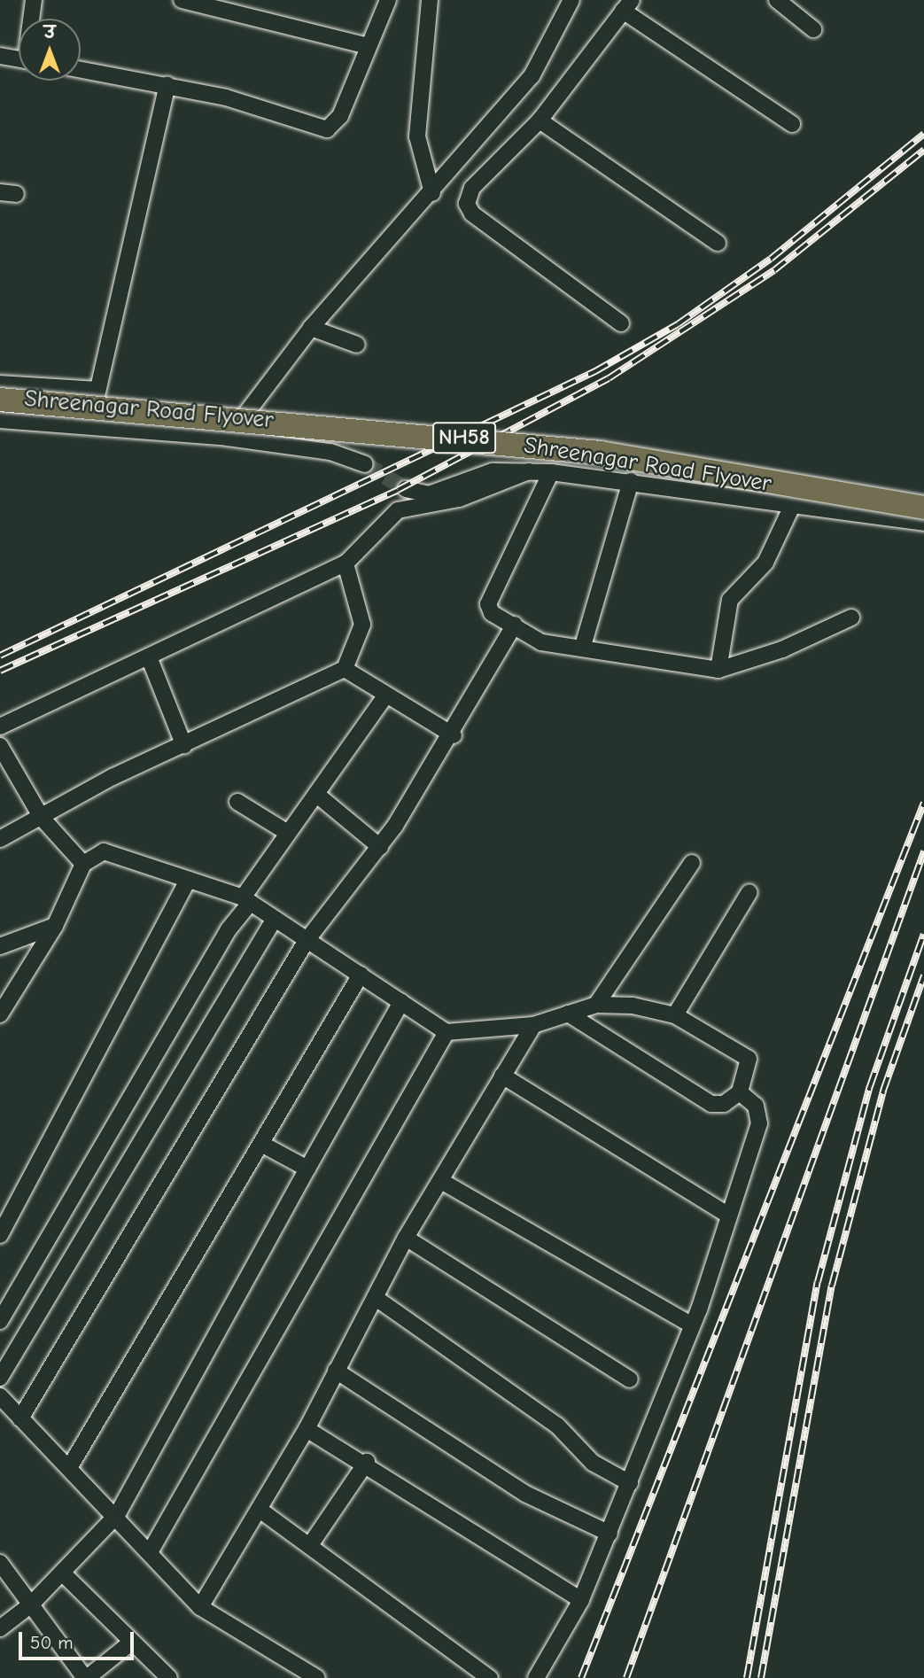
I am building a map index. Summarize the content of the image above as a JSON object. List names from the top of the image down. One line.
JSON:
{"streets":{"highway":["Shreenagar Road Flyover","NH58"]},"scale_bar":"50 m","north":"top"}
